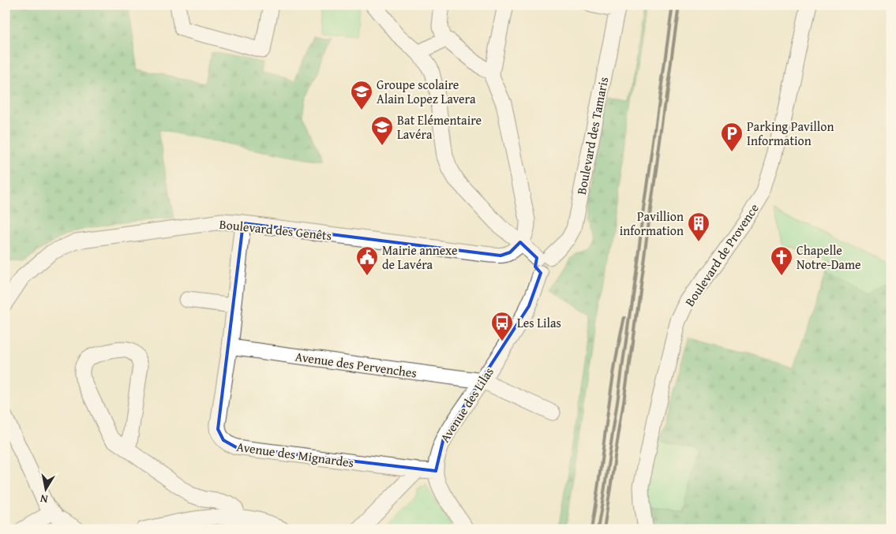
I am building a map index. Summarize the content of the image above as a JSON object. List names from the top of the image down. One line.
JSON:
{"streets":{"street":["Boulevard des Tamaris","Boulevard des Genêts","Boulevard de Provence","Avenue des Pervenches","Avenue des Lilas","Avenue des Mignardes"]},"crossings":[["Boulevard des Tamaris","Avenue des Lilas"],["Boulevard des Genêts","Avenue des Mignardes"],["Avenue des Pervenches","Avenue des Lilas"],["Avenue des Pervenches","Avenue des Mignardes"]],"places":{"school or university":["Groupe scolaire Alain Lopez Lavera","Bat Elémentaire Lavéra"],"parking":["Parking Pavillon Information"],"building":["Pavillion information"],"public building":["Mairie annexe de Lavéra"],"church":["Chapelle Notre-Dame"],"bus stop":["Les Lilas"]},"north":"bottom"}
